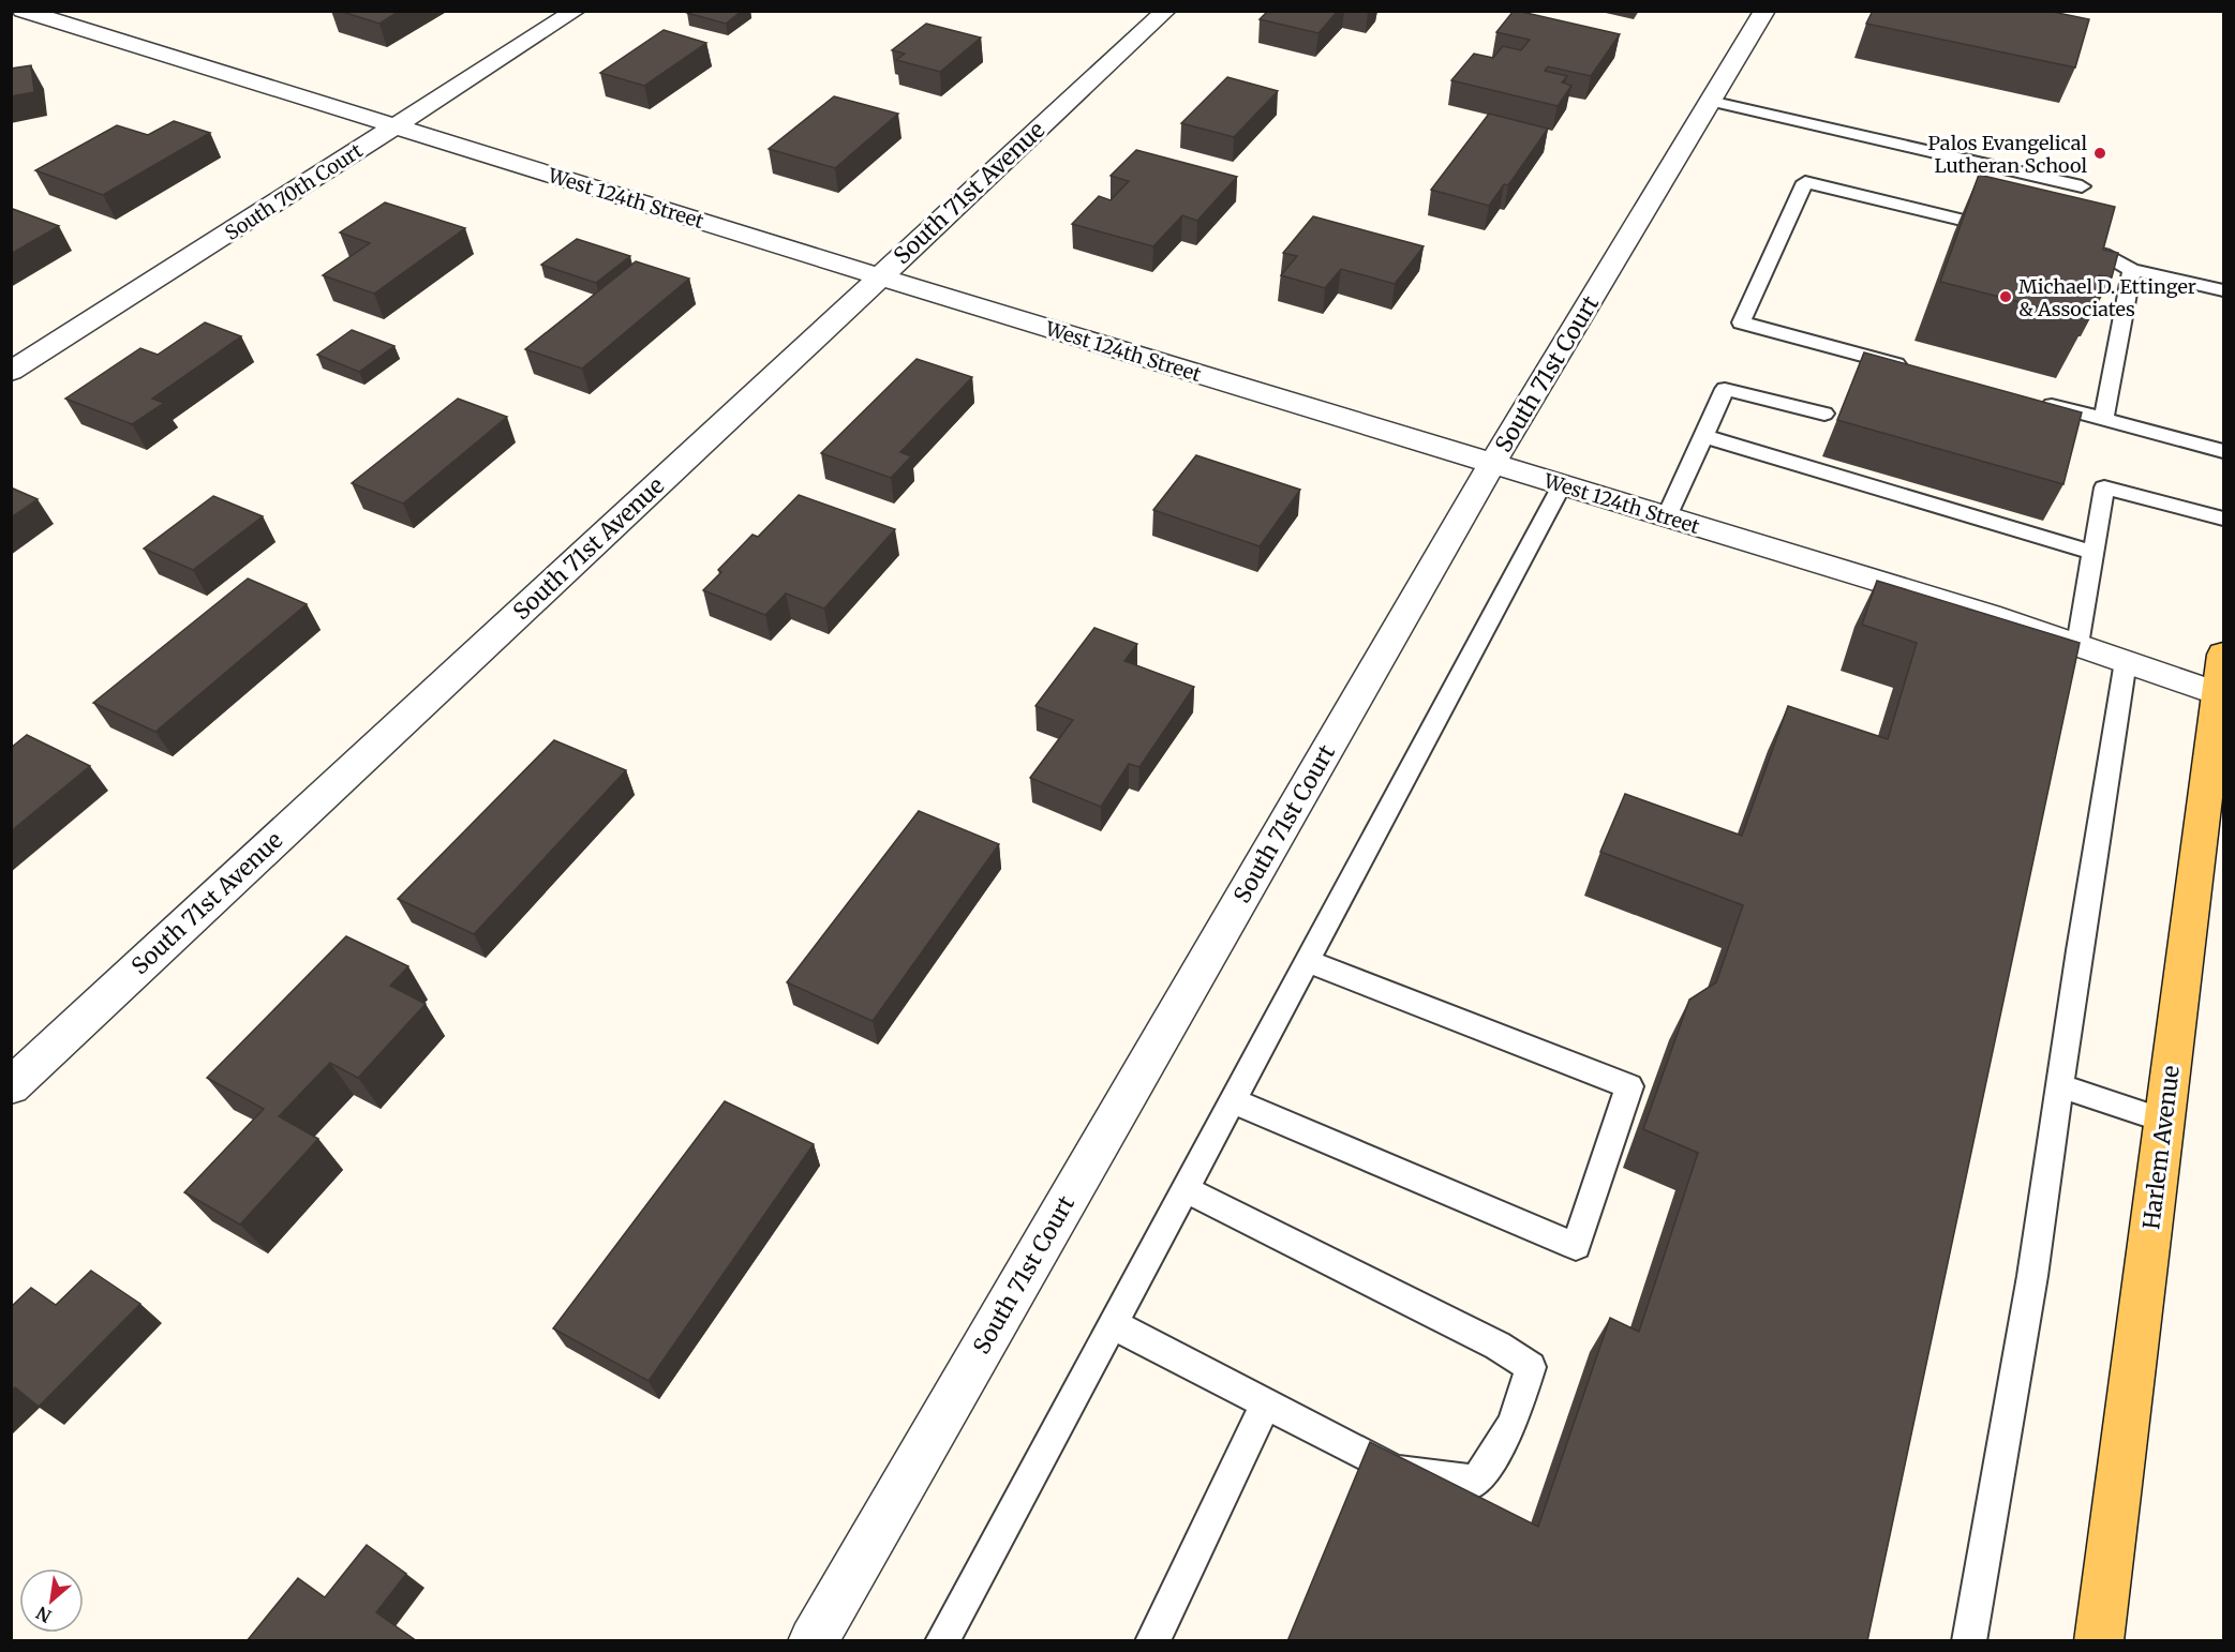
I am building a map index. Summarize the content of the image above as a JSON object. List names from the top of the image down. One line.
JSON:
{"streets":{"main road":["Harlem Avenue"],"street":["South 70th Court","South 71st Avenue","West 124th Street","South 71st Court"]},"crossings":[["South 70th Court","West 124th Street"],["South 71st Avenue","West 124th Street"],["West 124th Street","South 71st Court"],["West 124th Street","Harlem Avenue"]],"places":["Palos Evangelical Lutheran School","Michael D. Ettinger & Associates"],"north":"bottom left"}
